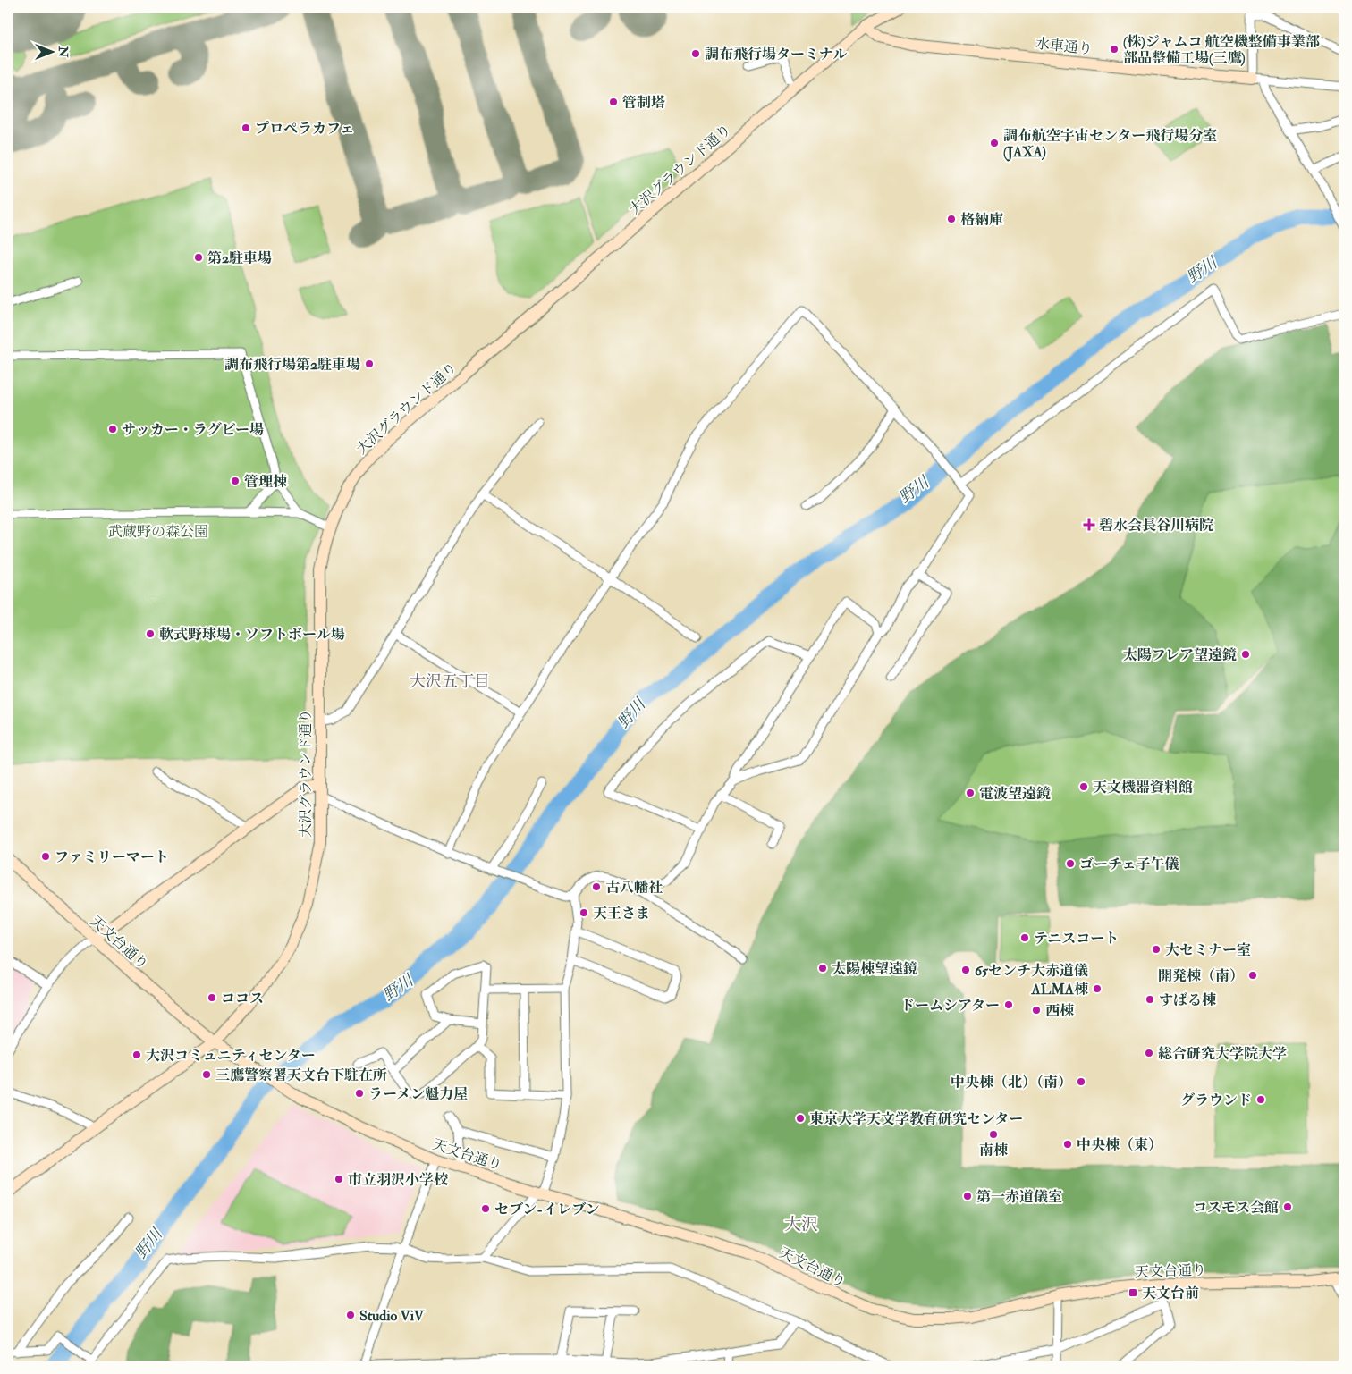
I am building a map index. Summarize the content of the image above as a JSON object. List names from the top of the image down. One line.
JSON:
{"streets":{"street":["水車通り","大沢グラウンド通り","天文台通り"]},"crossings":[["水車通り","大沢グラウンド通り"],["大沢グラウンド通り","天文台通り"]],"districts":["大沢五丁目","大沢"],"water":["野川"],"parks":["武蔵野の森公園"],"places":{"other":["(株)ジャムコ 航空機整備事業部 部品整備工場(三鷹)","調布飛行場ターミナル","管制塔","プロペラカフェ","調布航空宇宙センター飛行場分室 (JAXA)","格納庫","第2駐車場","調布飛行場第2駐車場","サッカー・ラグビー場","管理棟","軟式野球場・ソフトボール場","太陽フレア望遠鏡","天文機器資料館","電波望遠鏡","ファミリーマート","ゴーチェ子午儀","古八幡社","天王さま","テニスコート","大セミナー室","太陽棟望遠鏡","65センチ大赤道儀","開発棟（南）","ALMA棟","ココス","すばる棟","ドームシアター","西棟","総合研究大学院大学","大沢コミュニティセンター","三鷹警察署天文台下駐在所","中央棟（北）（南）","ラーメン魁力屋","グラウンド","東京大学天文学教育研究センター","南棟","中央棟（東）","市立羽沢小学校","第一赤道儀室","コスモス会館","セブン-イレブン","Studio ViV"],"health":["碧水会長谷川病院"],"transit":["天文台前"]},"north":"right"}
